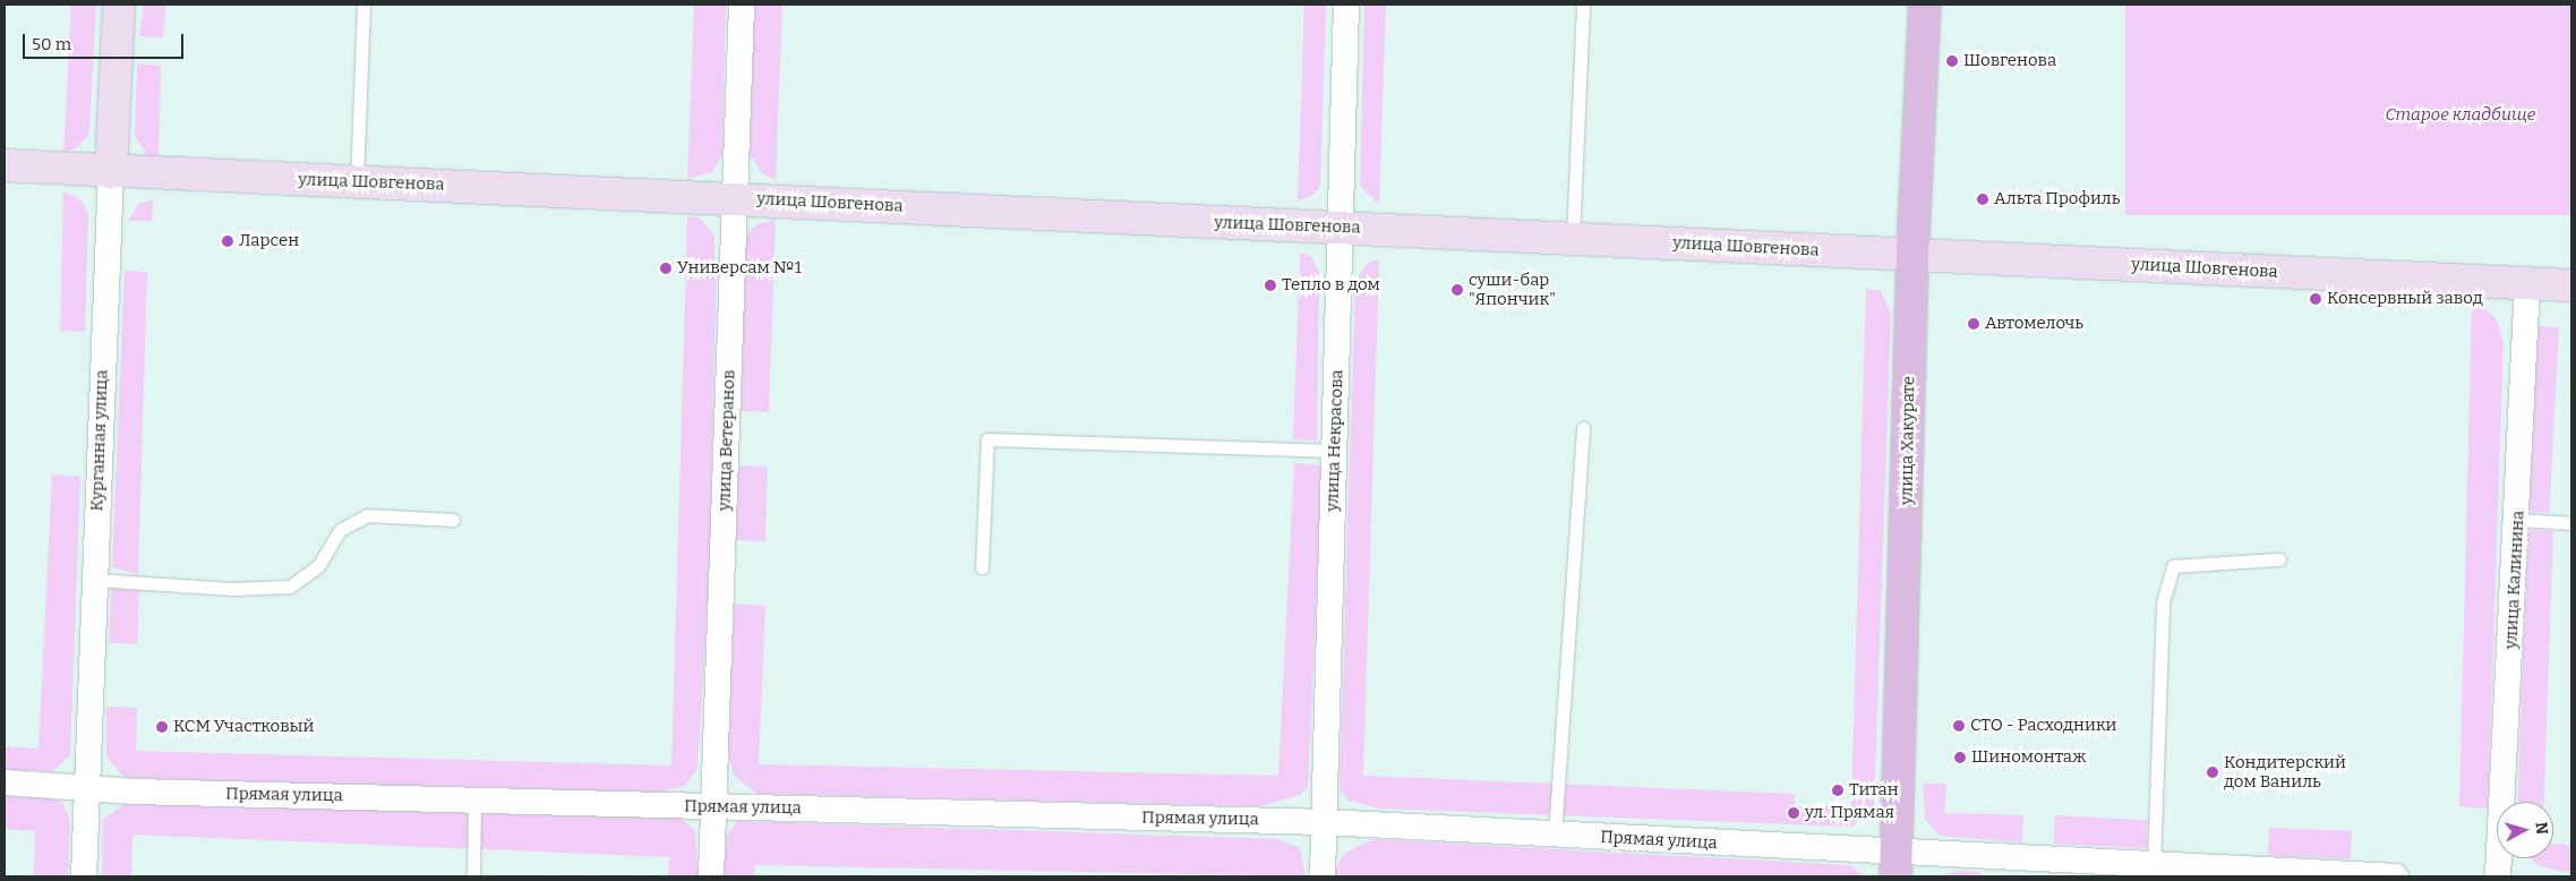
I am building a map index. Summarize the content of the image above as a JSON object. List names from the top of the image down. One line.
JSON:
{"streets":{"main road":["улица Шовгенова","Курганная улица","улица Хакурате"],"street":["улица Ветеранов","улица Некрасова","улица Калинина","Прямая улица"]},"crossings":[["улица Шовгенова","Курганная улица"],["улица Шовгенова","улица Ветеранов"],["улица Шовгенова","улица Некрасова"],["улица Шовгенова","улица Хакурате"],["улица Шовгенова","улица Калинина"],["Курганная улица","Прямая улица"],["улица Ветеранов","Прямая улица"],["улица Некрасова","Прямая улица"],["улица Хакурате","Прямая улица"]],"parks":["Старое кладбище"],"places":["Шовгенова","Альта Профиль","Ларсен","Универсам №1","Тепло в дом","суши-бар \"Япончик\"","Консервный завод","Автомелочь","СТО - Расходники","КСМ Участковый","Шиномонтаж","Кондитерский дом Ваниль","Титан","ул. Прямая"],"scale_bar":"50 m","north":"right"}
